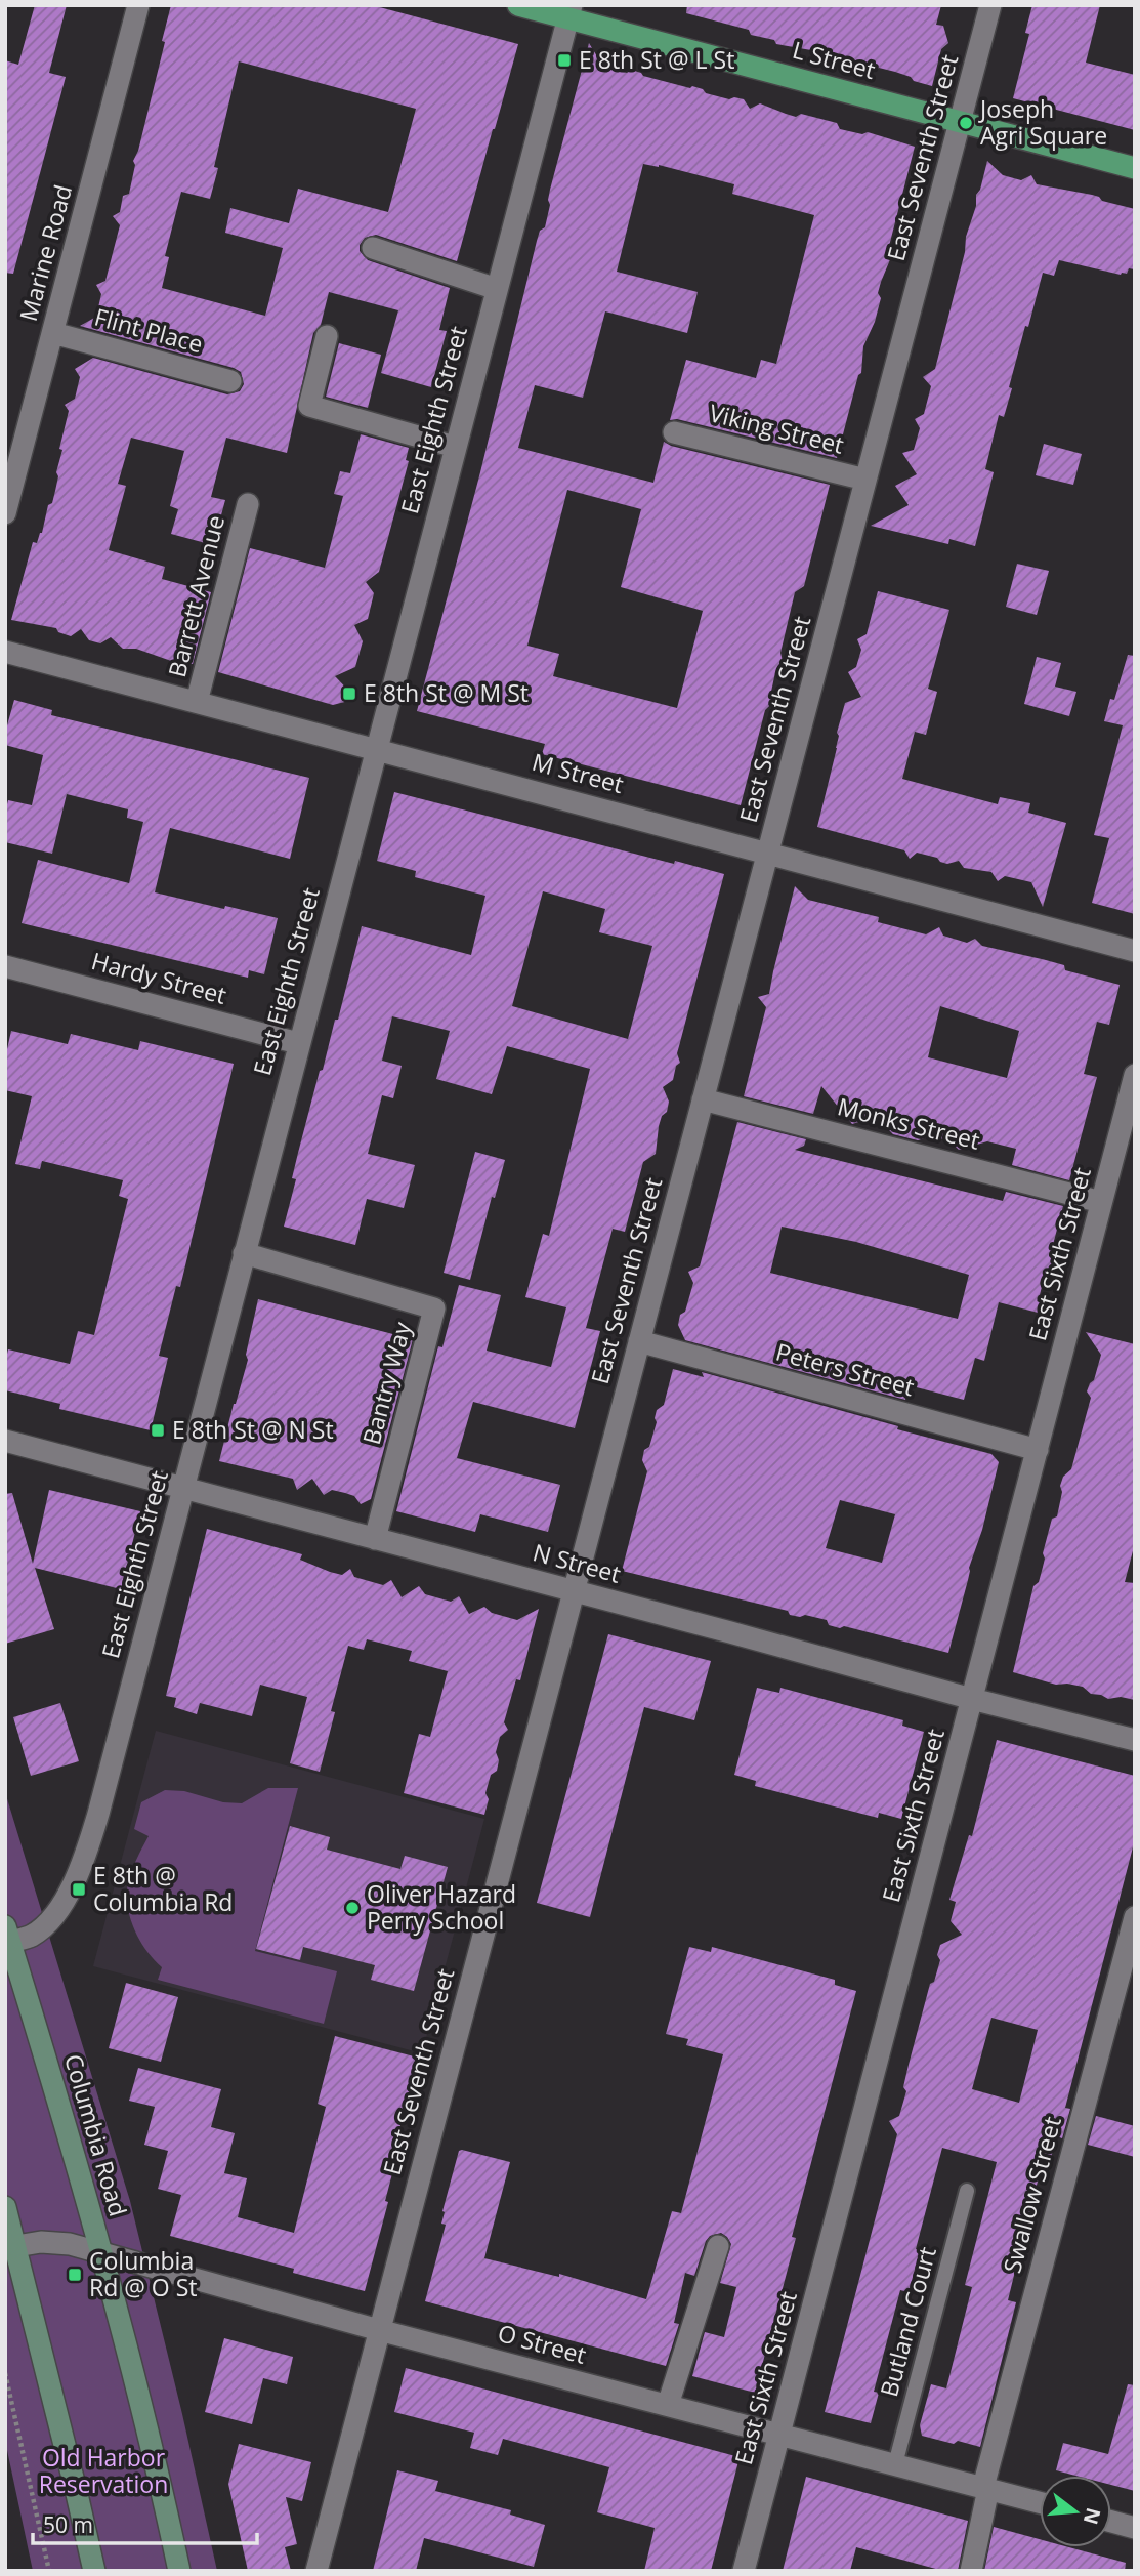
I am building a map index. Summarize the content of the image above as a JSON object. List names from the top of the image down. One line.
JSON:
{"streets":{"main road":["L Street","Columbia Road"],"street":["East Seventh Street","Marine Road","Flint Place","East Eighth Street","Viking Street","Barrett Avenue","M Street","Hardy Street","Monks Street","East Sixth Street","Peters Street","Bantry Way","N Street","Swallow Street","O Street"],"lane":["Butland Court"]},"crossings":[["L Street","East Seventh Street"],["L Street","East Eighth Street"],["East Seventh Street","Viking Street"],["East Seventh Street","M Street"],["East Seventh Street","Monks Street"],["East Seventh Street","Peters Street"],["East Seventh Street","N Street"],["East Seventh Street","O Street"],["Marine Road","Flint Place"],["East Eighth Street","M Street"],["East Eighth Street","Hardy Street"],["East Eighth Street","Bantry Way"],["East Eighth Street","N Street"],["East Eighth Street","Columbia Road"],["Barrett Avenue","M Street"],["Monks Street","East Sixth Street"],["East Sixth Street","Peters Street"],["East Sixth Street","N Street"],["East Sixth Street","O Street"],["Bantry Way","N Street"],["Columbia Road","O Street"],["Swallow Street","O Street"],["Butland Court","O Street"]],"parks":["Old Harbor Reservation"],"places":{"transit":["E 8th St @ L St","E 8th St @ M St","E 8th St @ N St","E 8th @ Columbia Rd","Columbia Rd @ O St"],"other":["Joseph Agri Square","Oliver Hazard Perry School"]},"scale_bar":"50 m","north":"right"}
